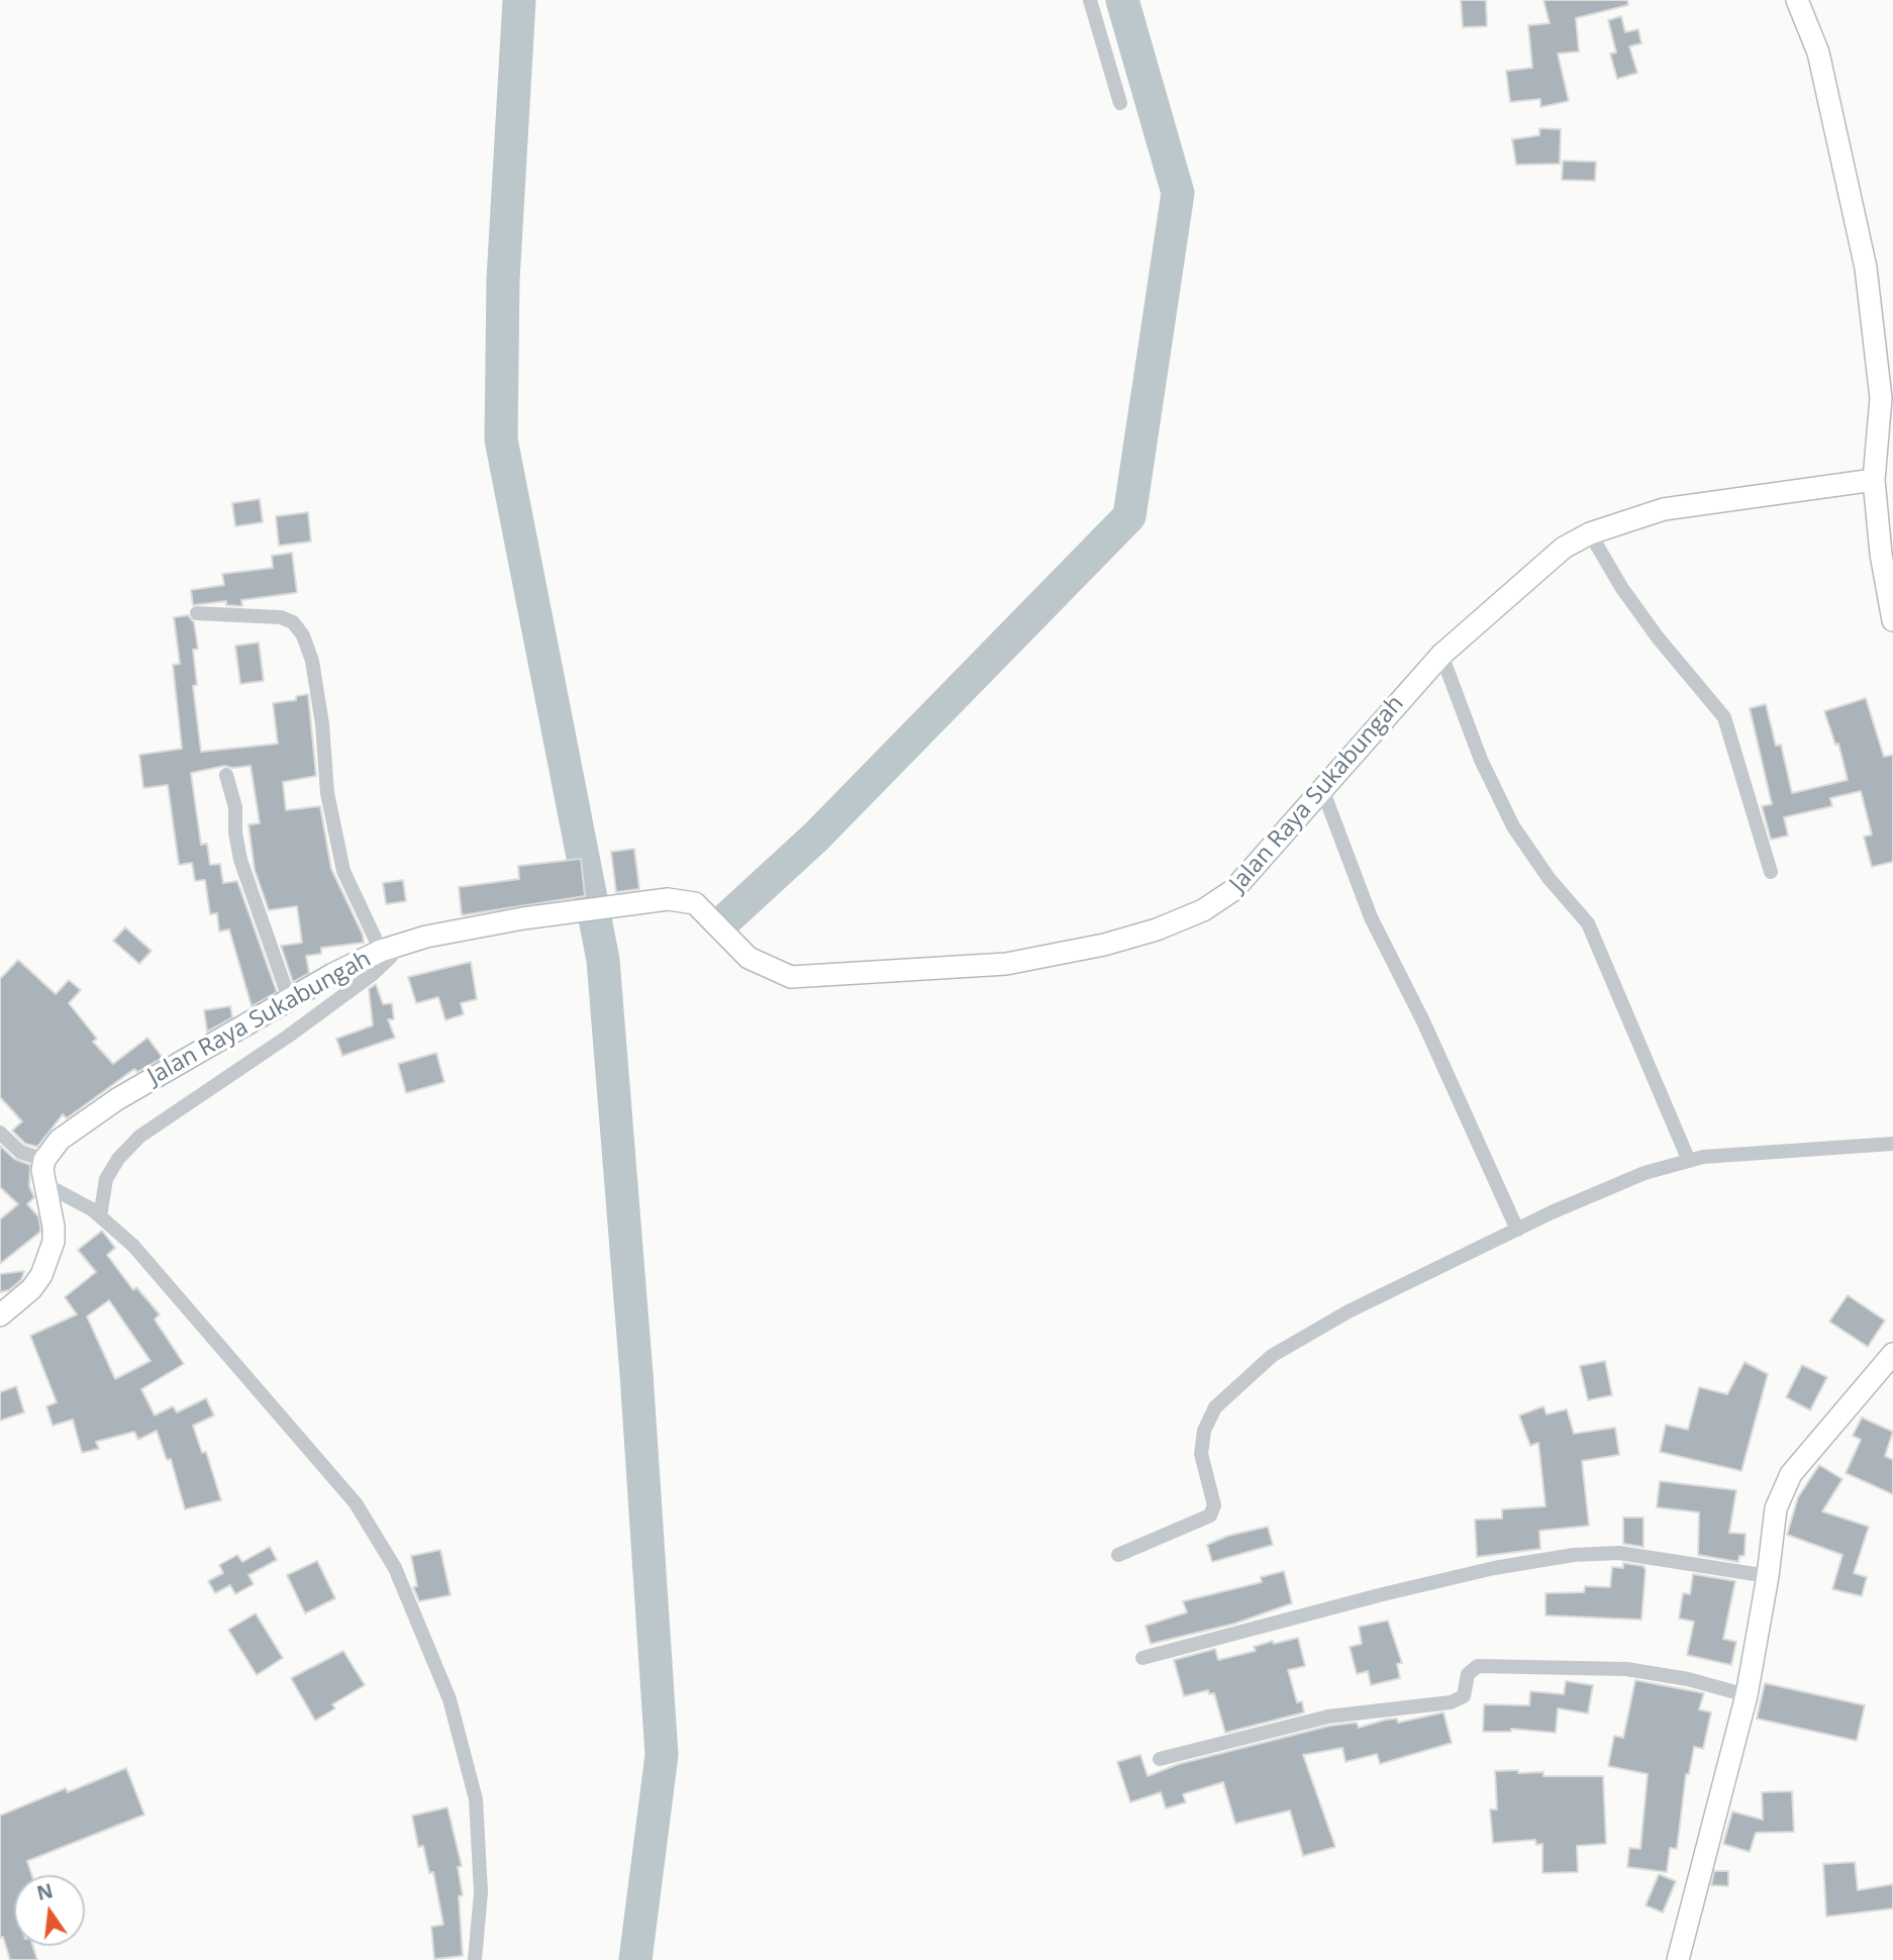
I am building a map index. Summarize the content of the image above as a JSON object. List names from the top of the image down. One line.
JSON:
{"streets":{"street":["Jalan Raya Sukabungah"]},"north":"top"}
